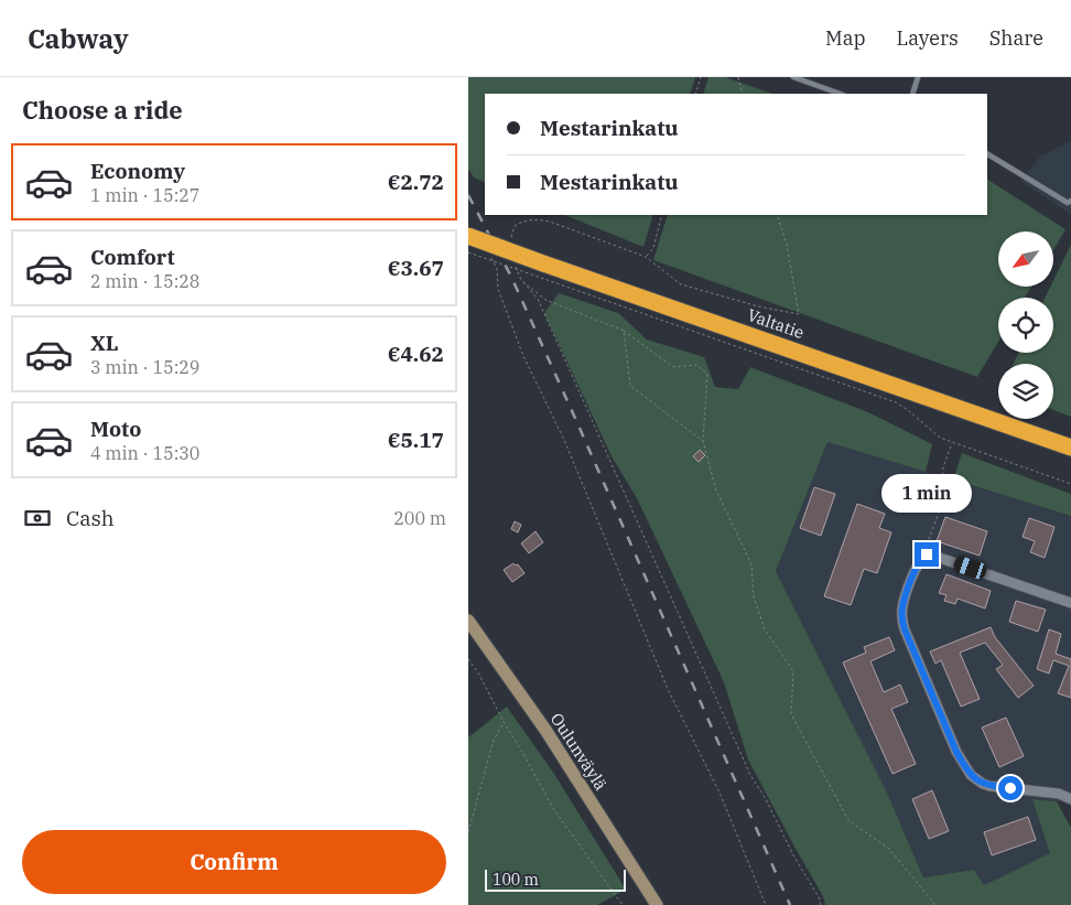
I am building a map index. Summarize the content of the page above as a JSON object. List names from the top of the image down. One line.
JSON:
{"streets":{"highway":["Valtatie"],"main road":["Oulunväylä"]},"scale_bar":"100 m","north":"bottom left","page":{"header":"Cabway","nav":["Map","Layers","Share"],"heading":"Choose a ride","banner":["Mestarinkatu","Mestarinkatu"],"list":[{"name":"Economy","note":"1 min · 15:27","value":"€2.72"},{"name":"Comfort","note":"2 min · 15:28","value":"€3.67"},{"name":"XL","note":"3 min · 15:29","value":"€4.62"},{"name":"Moto","note":"4 min · 15:30","value":"€5.17"}],"bubble":"1 min","pay":["Cash","200 m"],"buttons":"Confirm","scale":"100 m"}}
